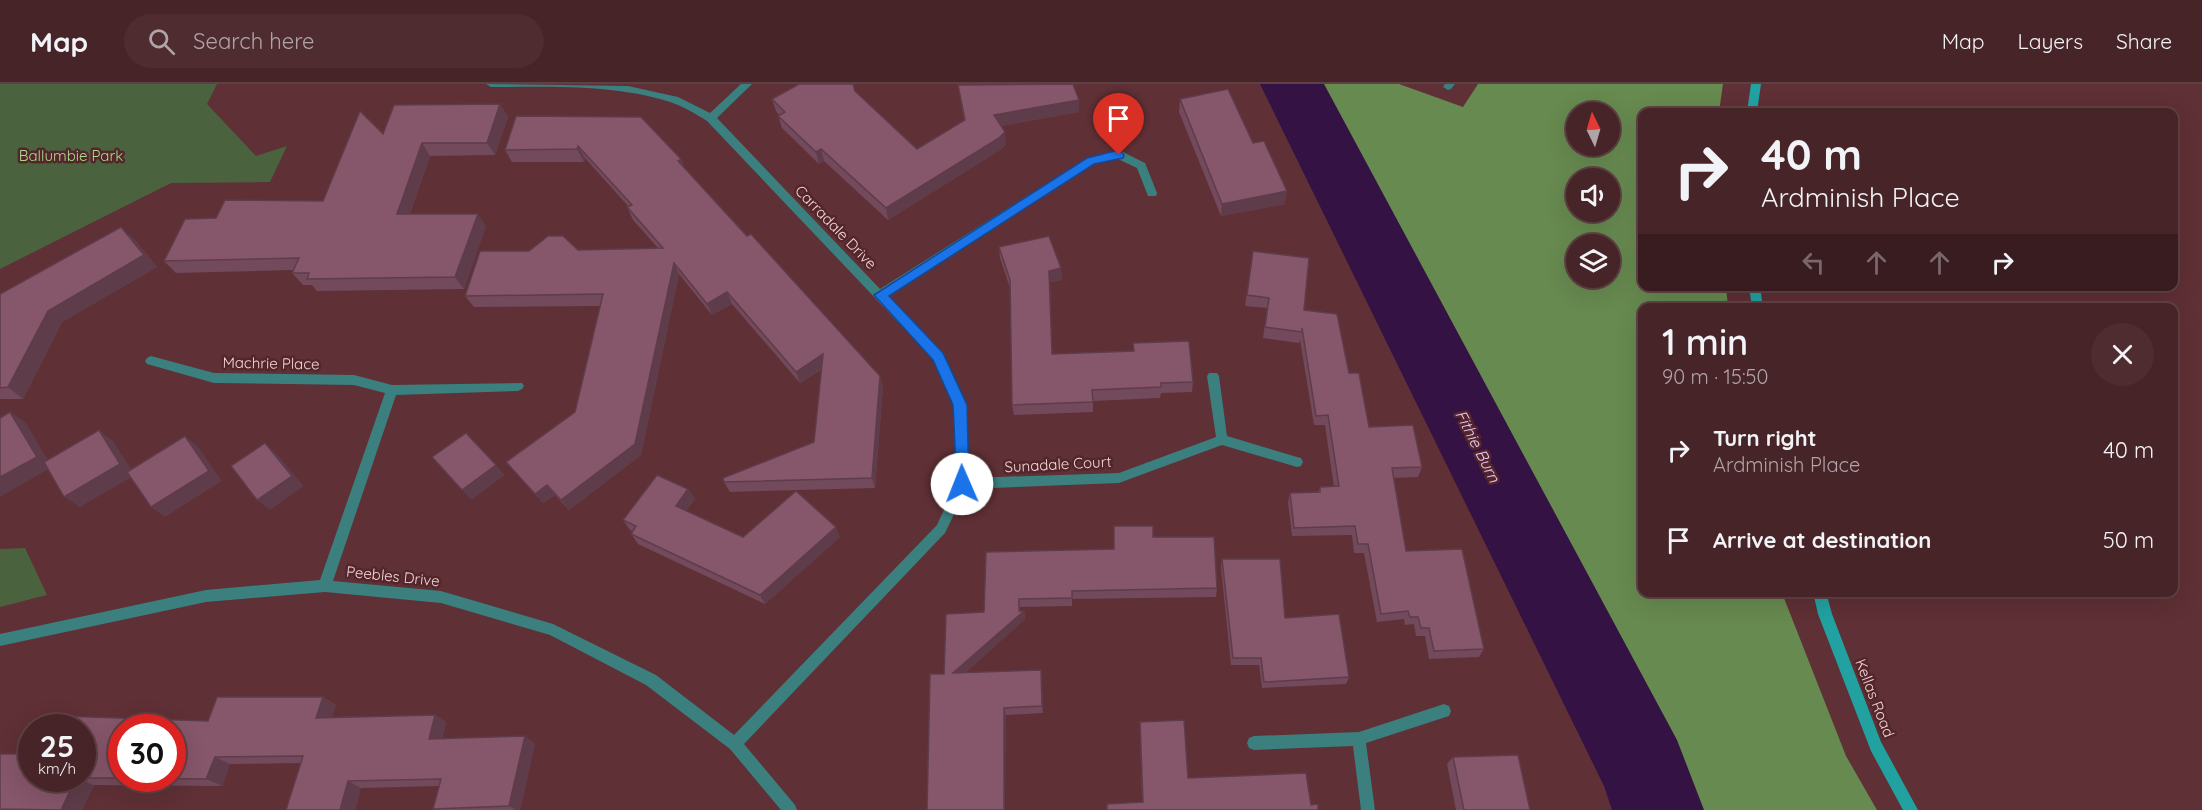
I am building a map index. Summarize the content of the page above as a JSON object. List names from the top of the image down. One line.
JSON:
{"streets":{"main road":["Kellas Road"],"street":["Carradale Drive","Machrie Place","Sunadale Court","Peebles Drive"]},"crossings":[["Carradale Drive","Sunadale Court"],["Carradale Drive","Peebles Drive"]],"water":["Fithie Burn"],"parks":["Ballumbie Park"],"north":"top","page":{"header":"Map","search":"Search here","nav":["Map","Layers","Share"],"turn":["40 m","Ardminish Place"],"heading":["1 min","90 m · 15:50"],"list":[{"name":"Turn right","note":"Ardminish Place","value":"40 m"},{"name":"Arrive at destination","value":"50 m"}],"speed":"25 km/h","limit":"30"}}
